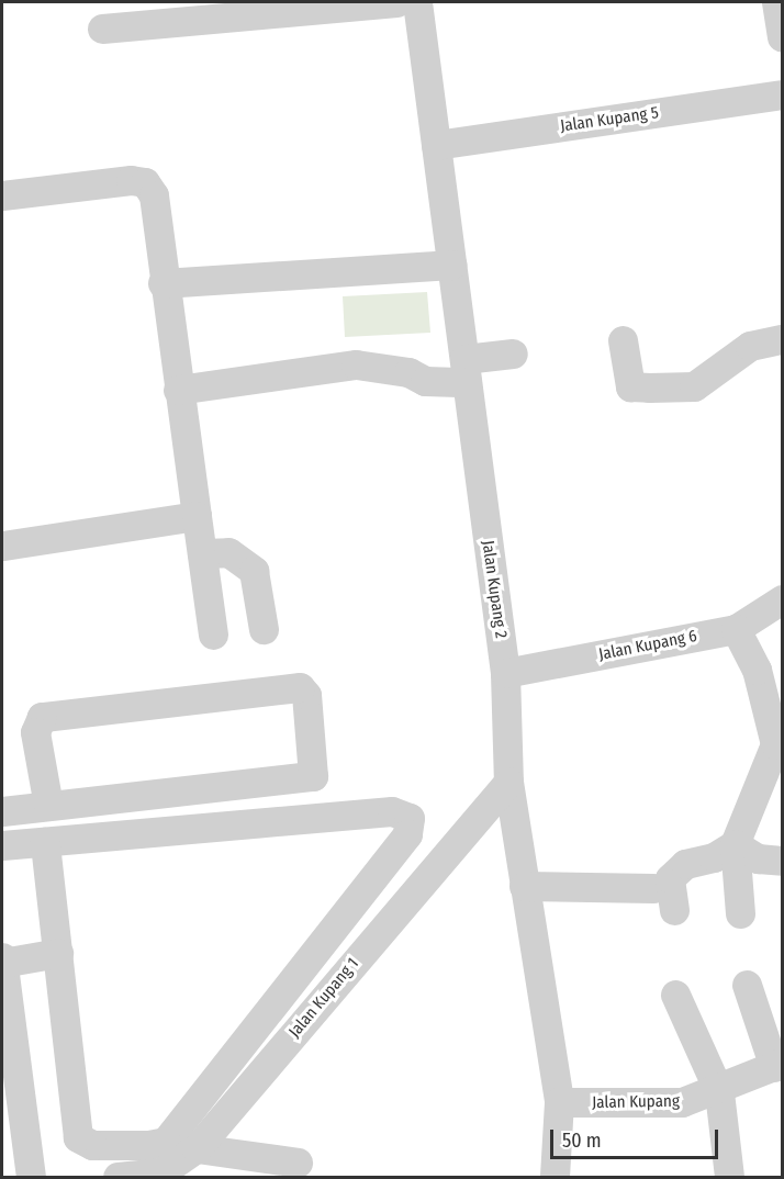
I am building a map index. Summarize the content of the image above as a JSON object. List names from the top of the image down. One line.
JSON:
{"streets":{"street":["Jalan Kupang 5","Jalan Kupang 2","Jalan Kupang 6","Jalan Kupang 1","Jalan Kupang"]},"crossings":[["Jalan Kupang 5","Jalan Kupang 2"],["Jalan Kupang 2","Jalan Kupang 6"],["Jalan Kupang 2","Jalan Kupang 1"],["Jalan Kupang 2","Jalan Kupang"]],"scale_bar":"50 m"}
